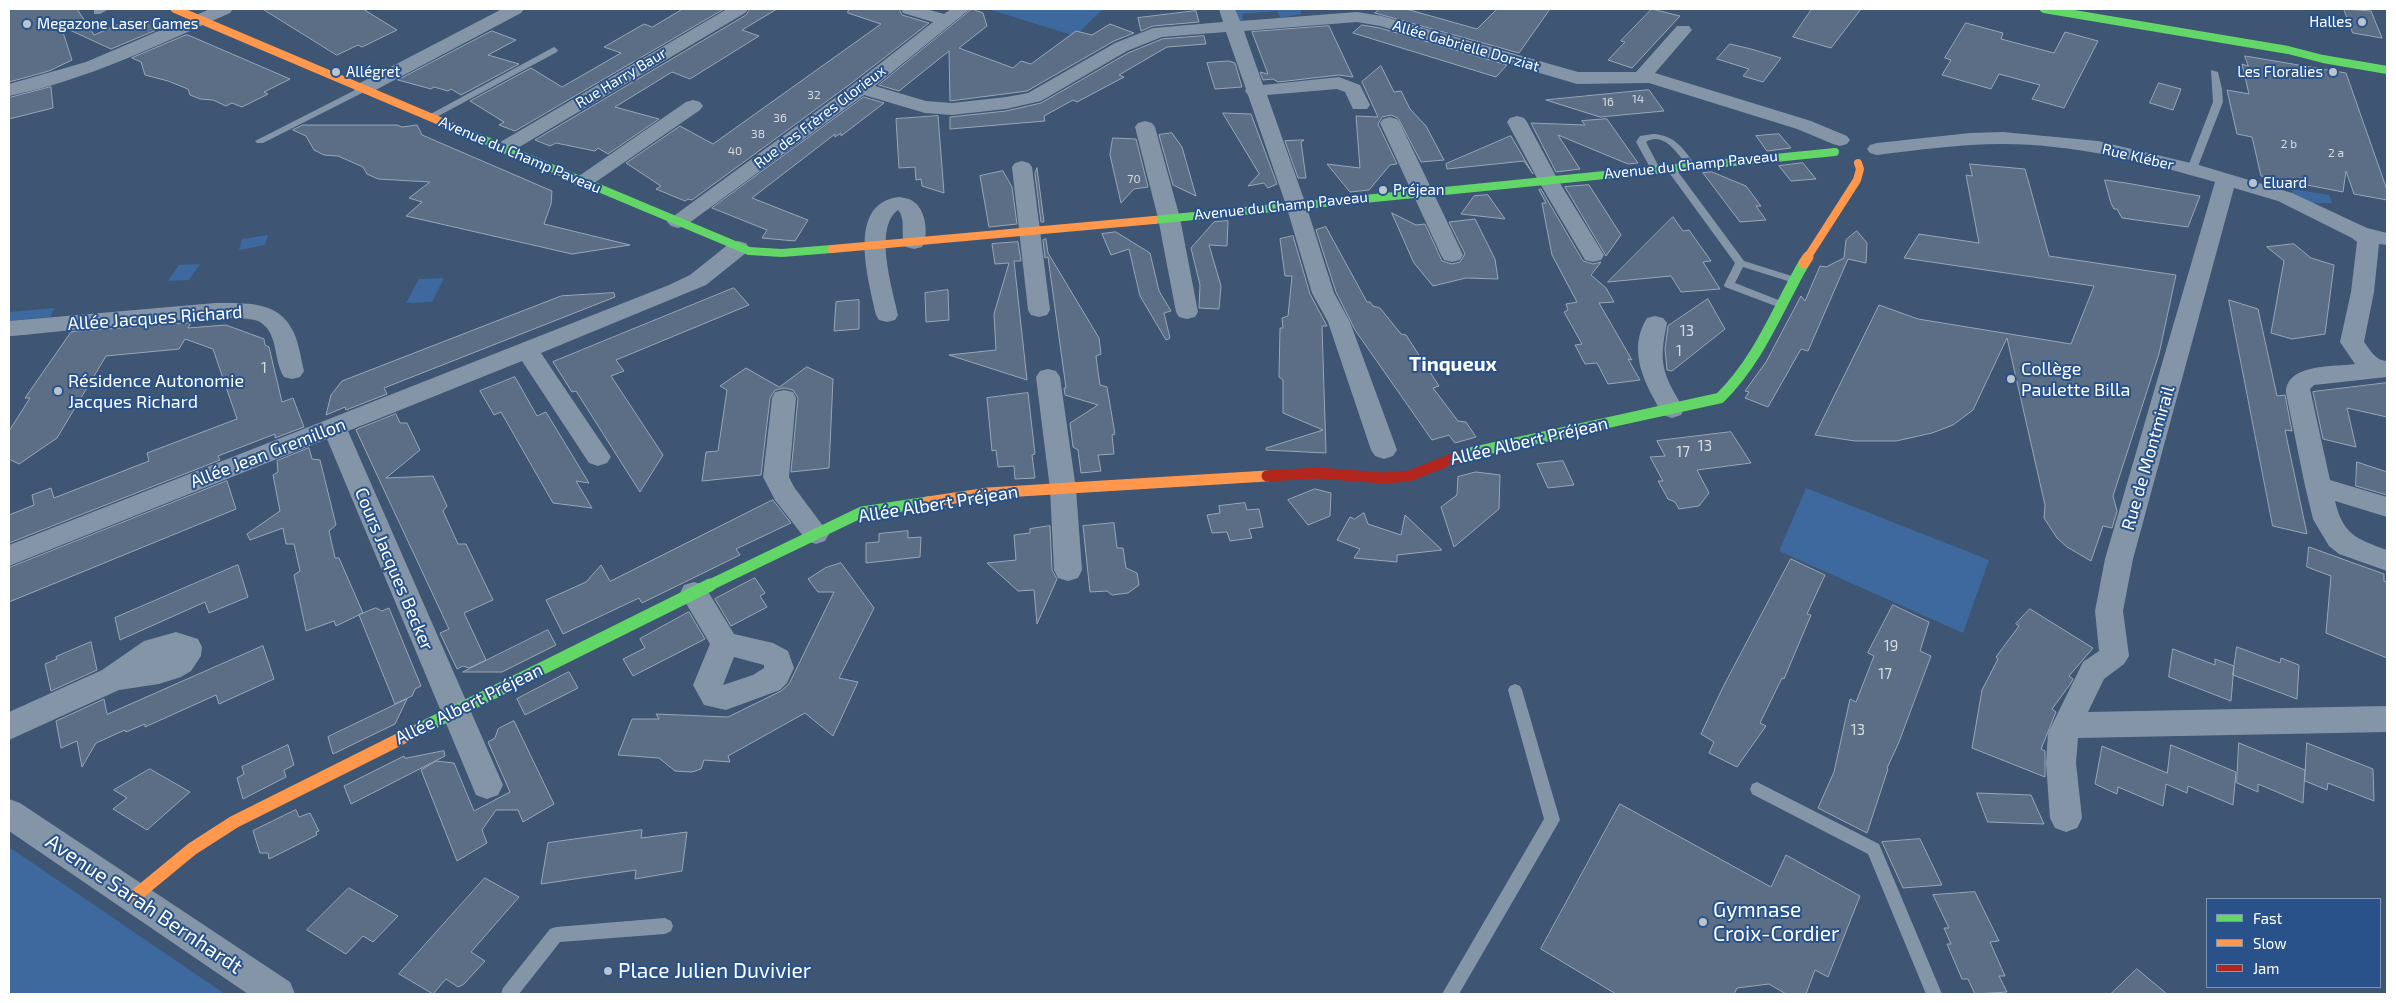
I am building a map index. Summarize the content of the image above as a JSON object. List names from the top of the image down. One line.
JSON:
{"streets":{"street":["Allée Gabrielle Dorziat","Rue Harry Baur","Rue des Frères Glorieux","Avenue du Champ Paveau","Rue Kléber","Allée Jacques Richard","Allée Albert Préjean","Allée Jean Gremillon","Rue de Montmirail","Cours Jacques Becker","Avenue Sarah Bernhardt"]},"crossings":[["Allée Gabrielle Dorziat","Rue des Frères Glorieux"],["Allée Gabrielle Dorziat","Avenue du Champ Paveau"],["Allée Gabrielle Dorziat","Allée Albert Préjean"],["Rue Harry Baur","Avenue du Champ Paveau"],["Rue des Frères Glorieux","Avenue du Champ Paveau"],["Avenue du Champ Paveau","Allée Jean Gremillon"],["Rue Kléber","Rue de Montmirail"],["Allée Albert Préjean","Cours Jacques Becker"],["Allée Albert Préjean","Avenue Sarah Bernhardt"],["Allée Jean Gremillon","Cours Jacques Becker"]],"districts":["Tinqueux"],"places":["Halles","Megazone Laser Games","Allégret","Les Floralies","Eluard","Préjean","Collège Paulette Billa","Résidence Autonomie Jacques Richard","Gymnase Croix-Cordier","Place Julien Duvivier"],"house_numbers":["32","14","16","36","38","2 b","40","2 a","70","13","1","1","13","17","19","17","13"],"legend":["Fast","Slow","Jam"]}
